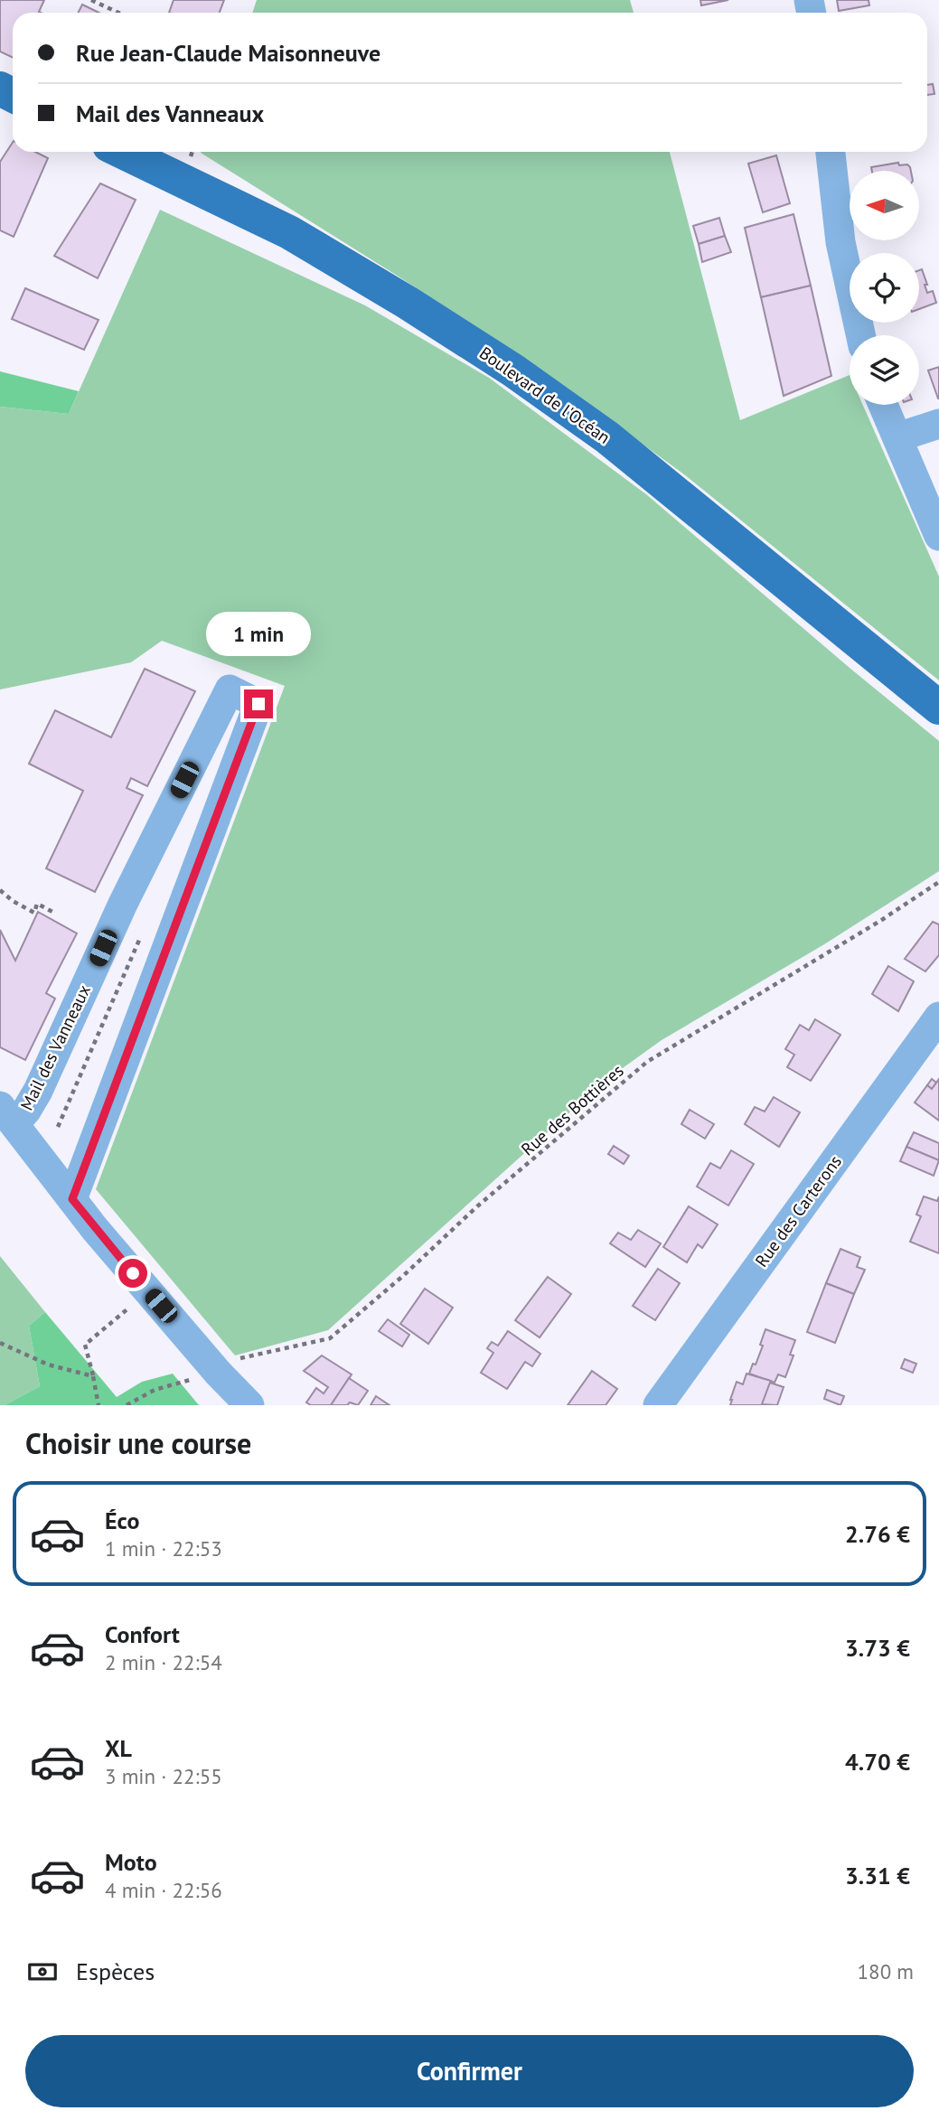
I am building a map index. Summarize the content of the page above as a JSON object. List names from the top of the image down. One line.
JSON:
{"streets":{"main road":["Boulevard de l'Océan"],"street":["Mail des Vanneaux","Rue des Carterons"],"path":["Rue des Bottières"]},"north":"left","page":{"banner":["Rue Jean-Claude Maisonneuve","Mail des Vanneaux"],"bubble":"1 min","heading":"Choisir une course","list":[{"name":"Éco","note":"1 min · 22:53","value":"2.76 €"},{"name":"Confort","note":"2 min · 22:54","value":"3.73 €"},{"name":"XL","note":"3 min · 22:55","value":"4.70 €"},{"name":"Moto","note":"4 min · 22:56","value":"3.31 €"}],"pay":["Espèces","180 m"],"buttons":"Confirmer"}}
